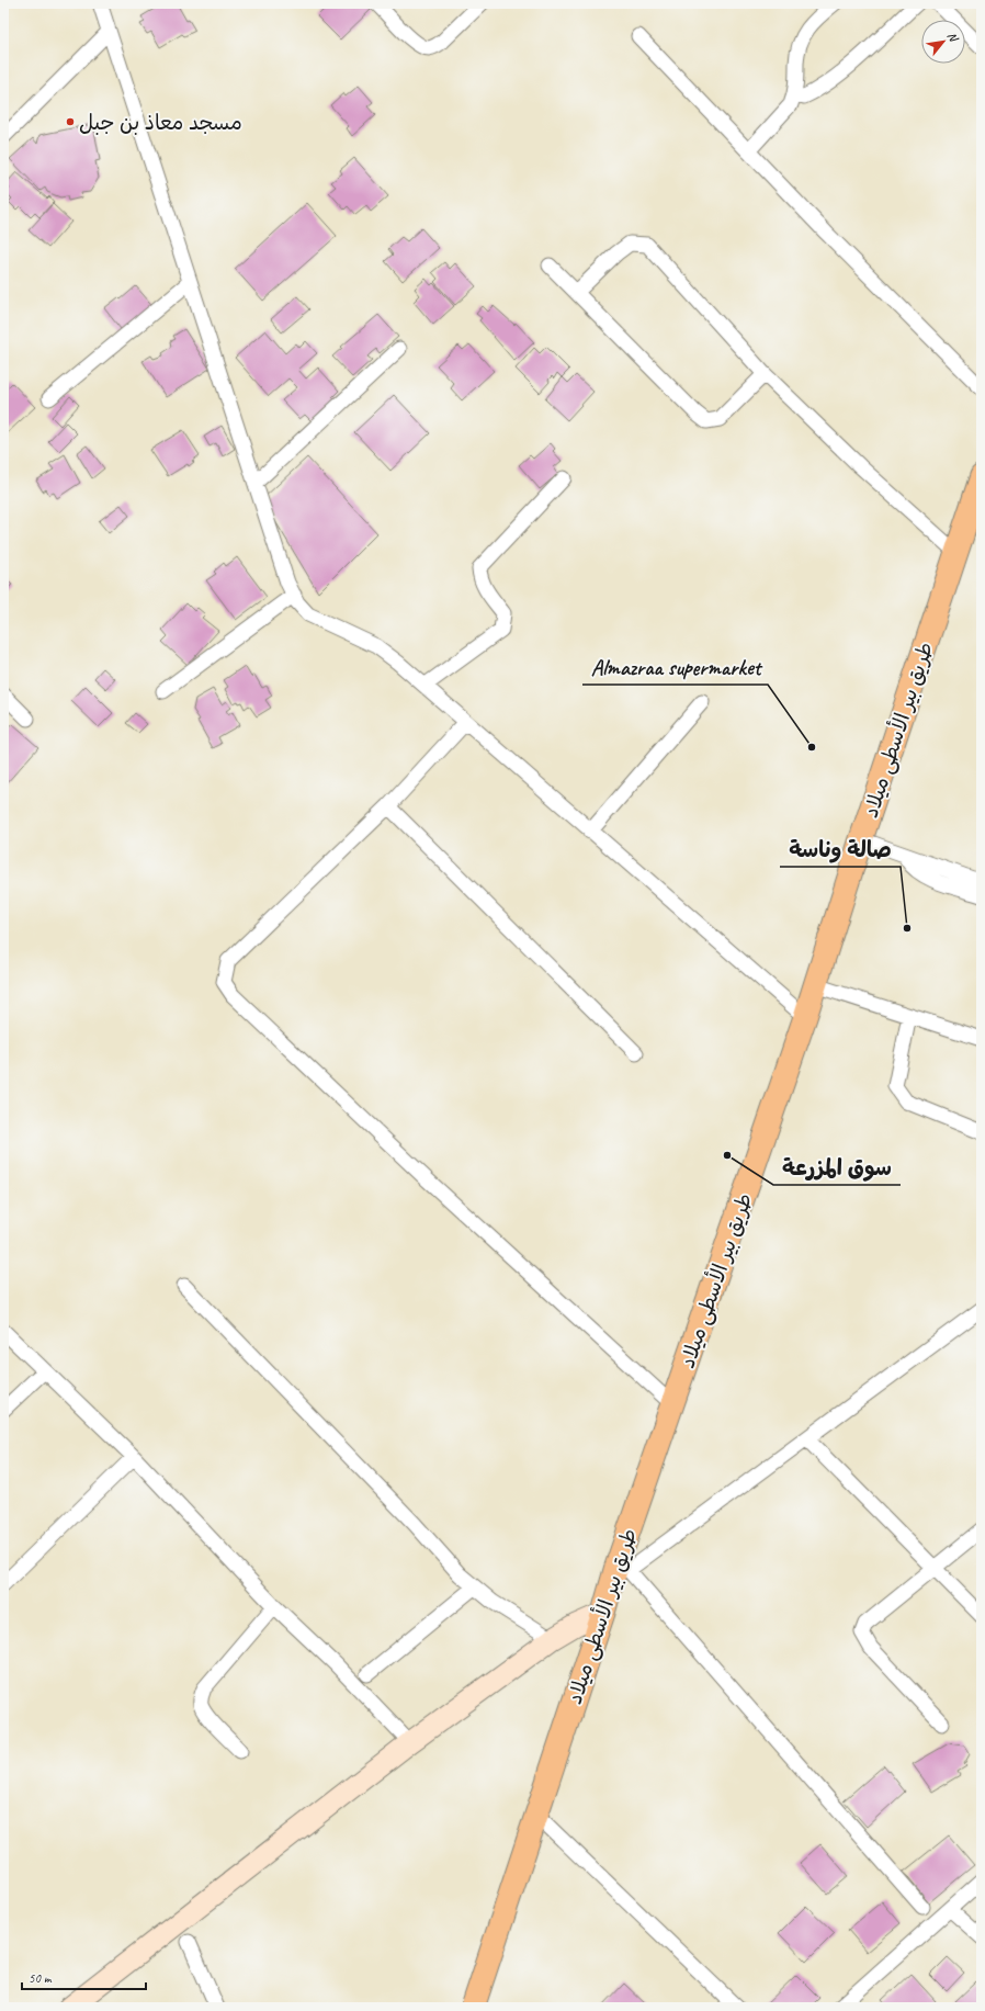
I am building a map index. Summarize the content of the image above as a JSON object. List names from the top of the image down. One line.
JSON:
{"streets":{"main road":["طريق بير الأسطى ميلاد"]},"places":["مسجد معاذ بن جبل","Almazraa supermarket","صالة وناسة","سوق المزرعة"],"scale_bar":"50 m","north":"top right"}
